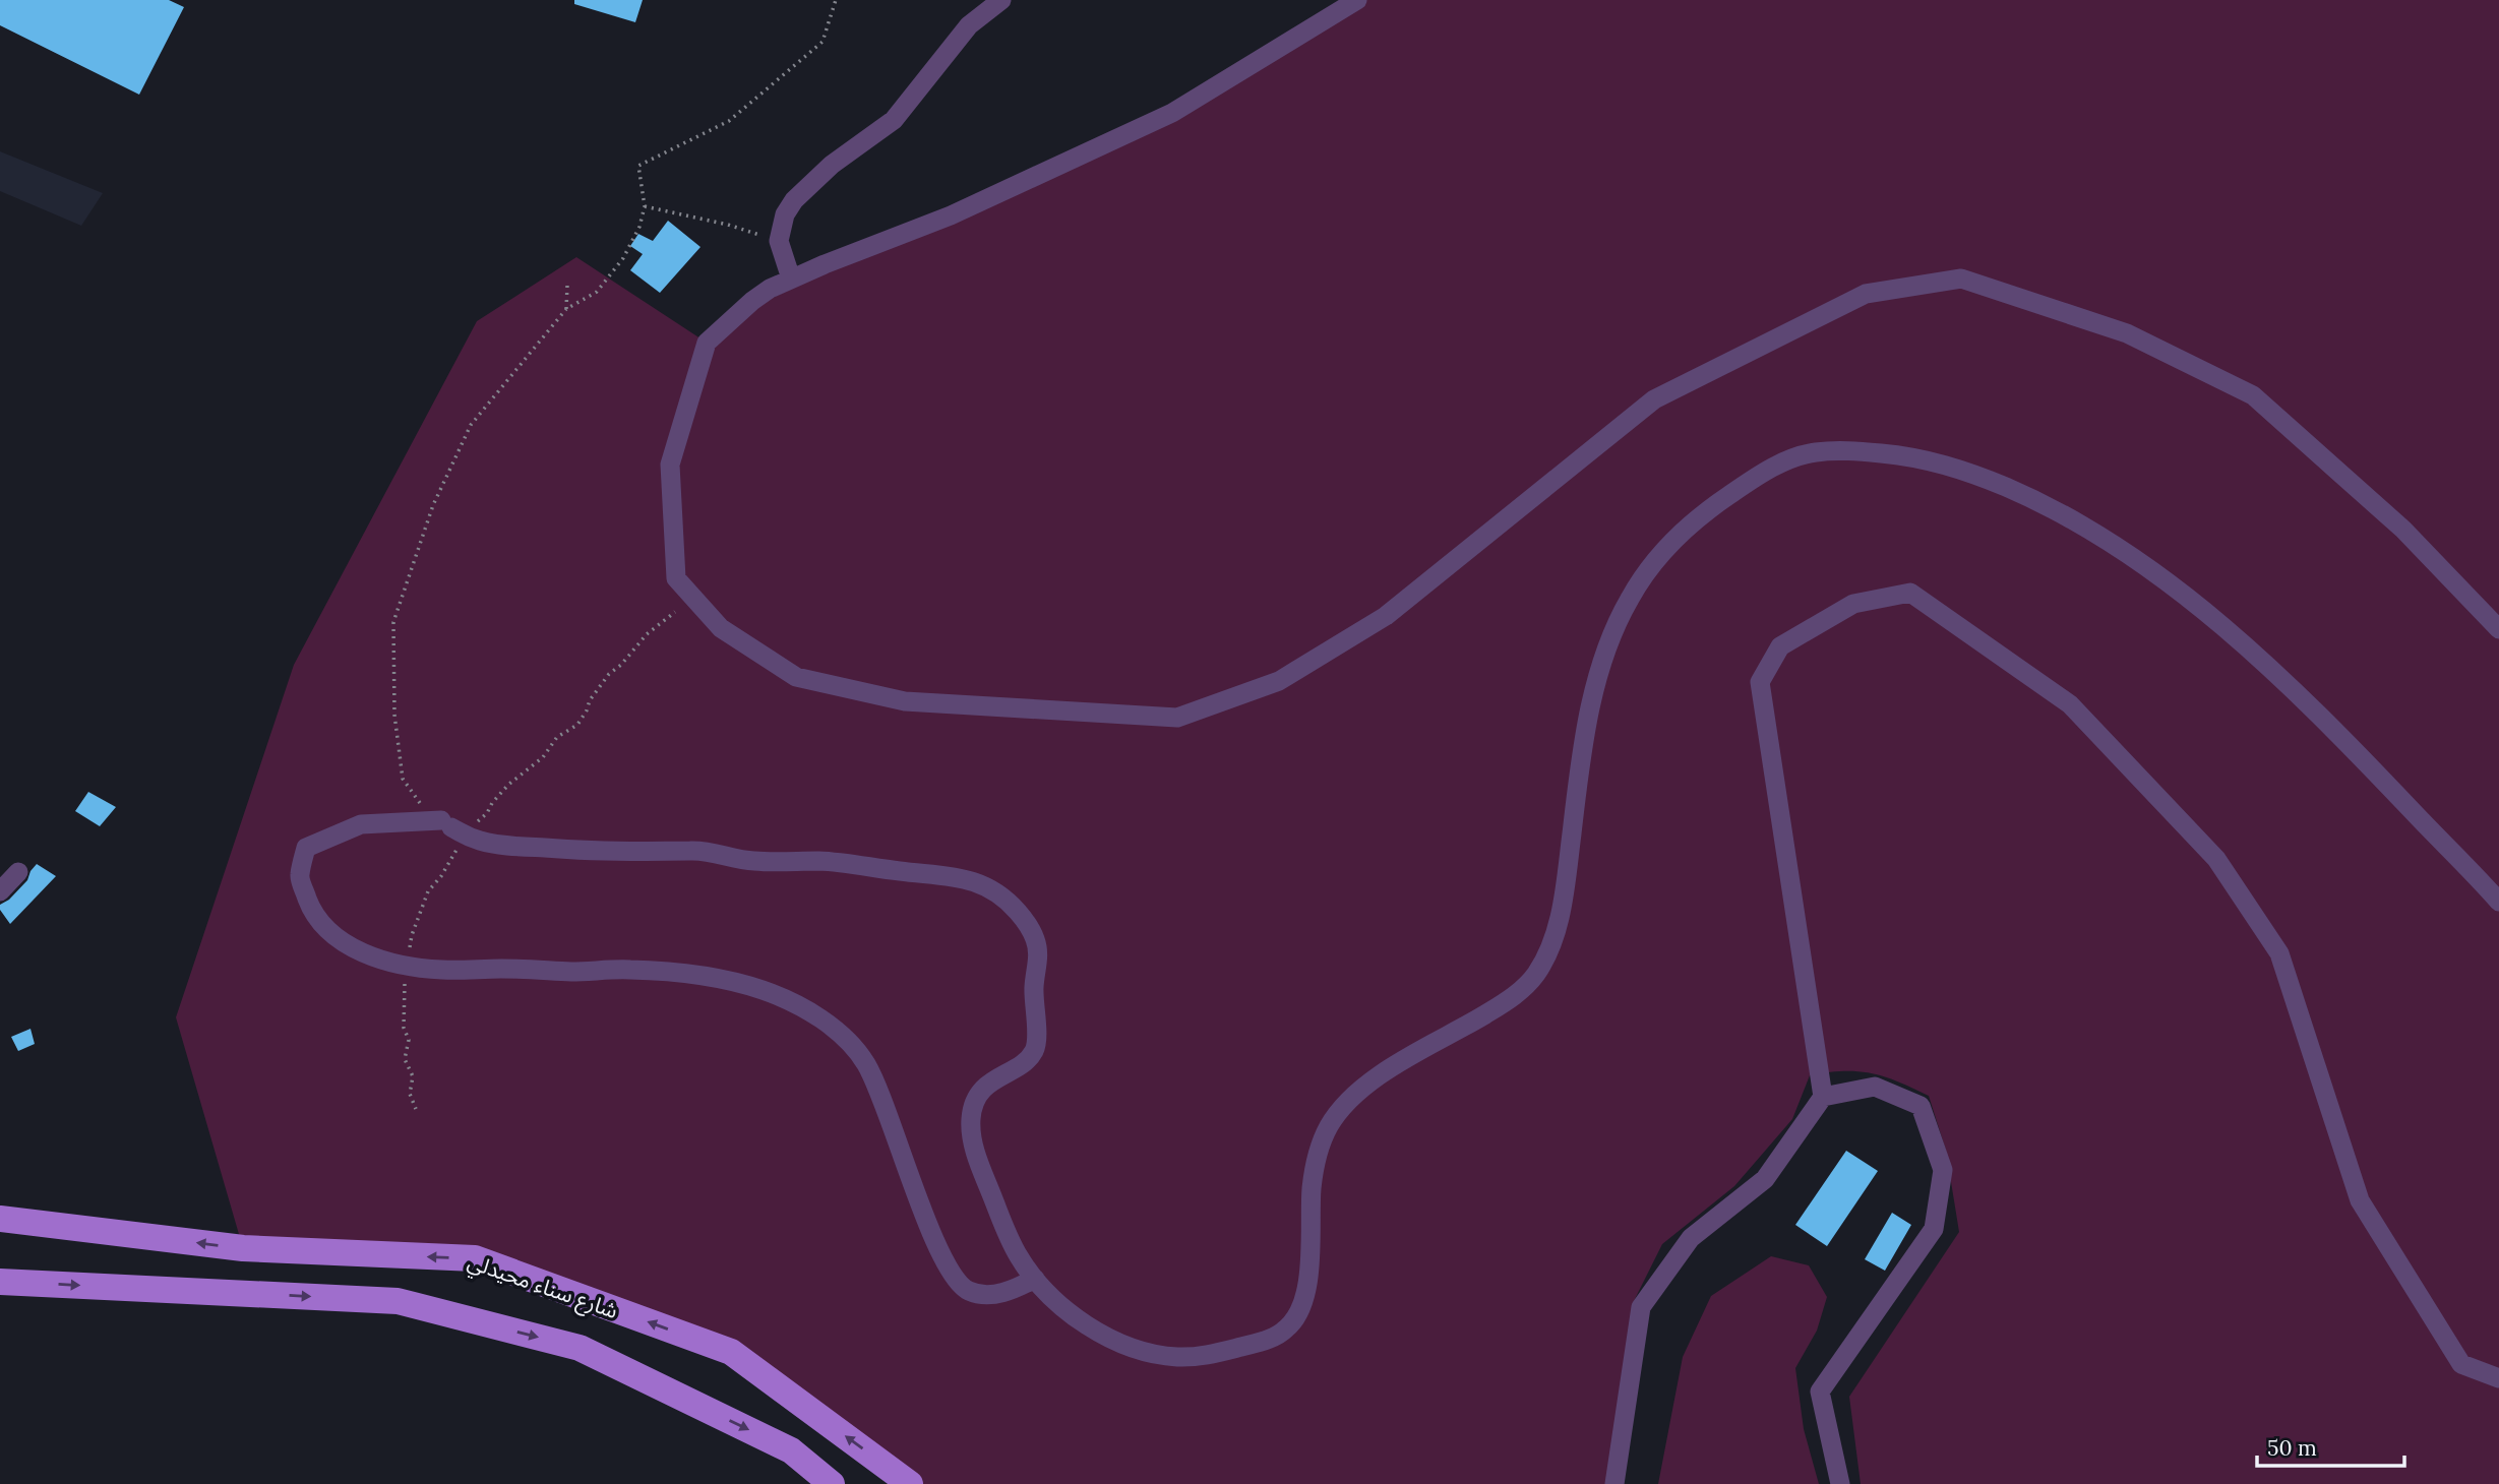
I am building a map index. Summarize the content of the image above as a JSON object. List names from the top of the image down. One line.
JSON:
{"streets":{"main road":["شارع سناء محيدلي"]},"scale_bar":"50 m"}
